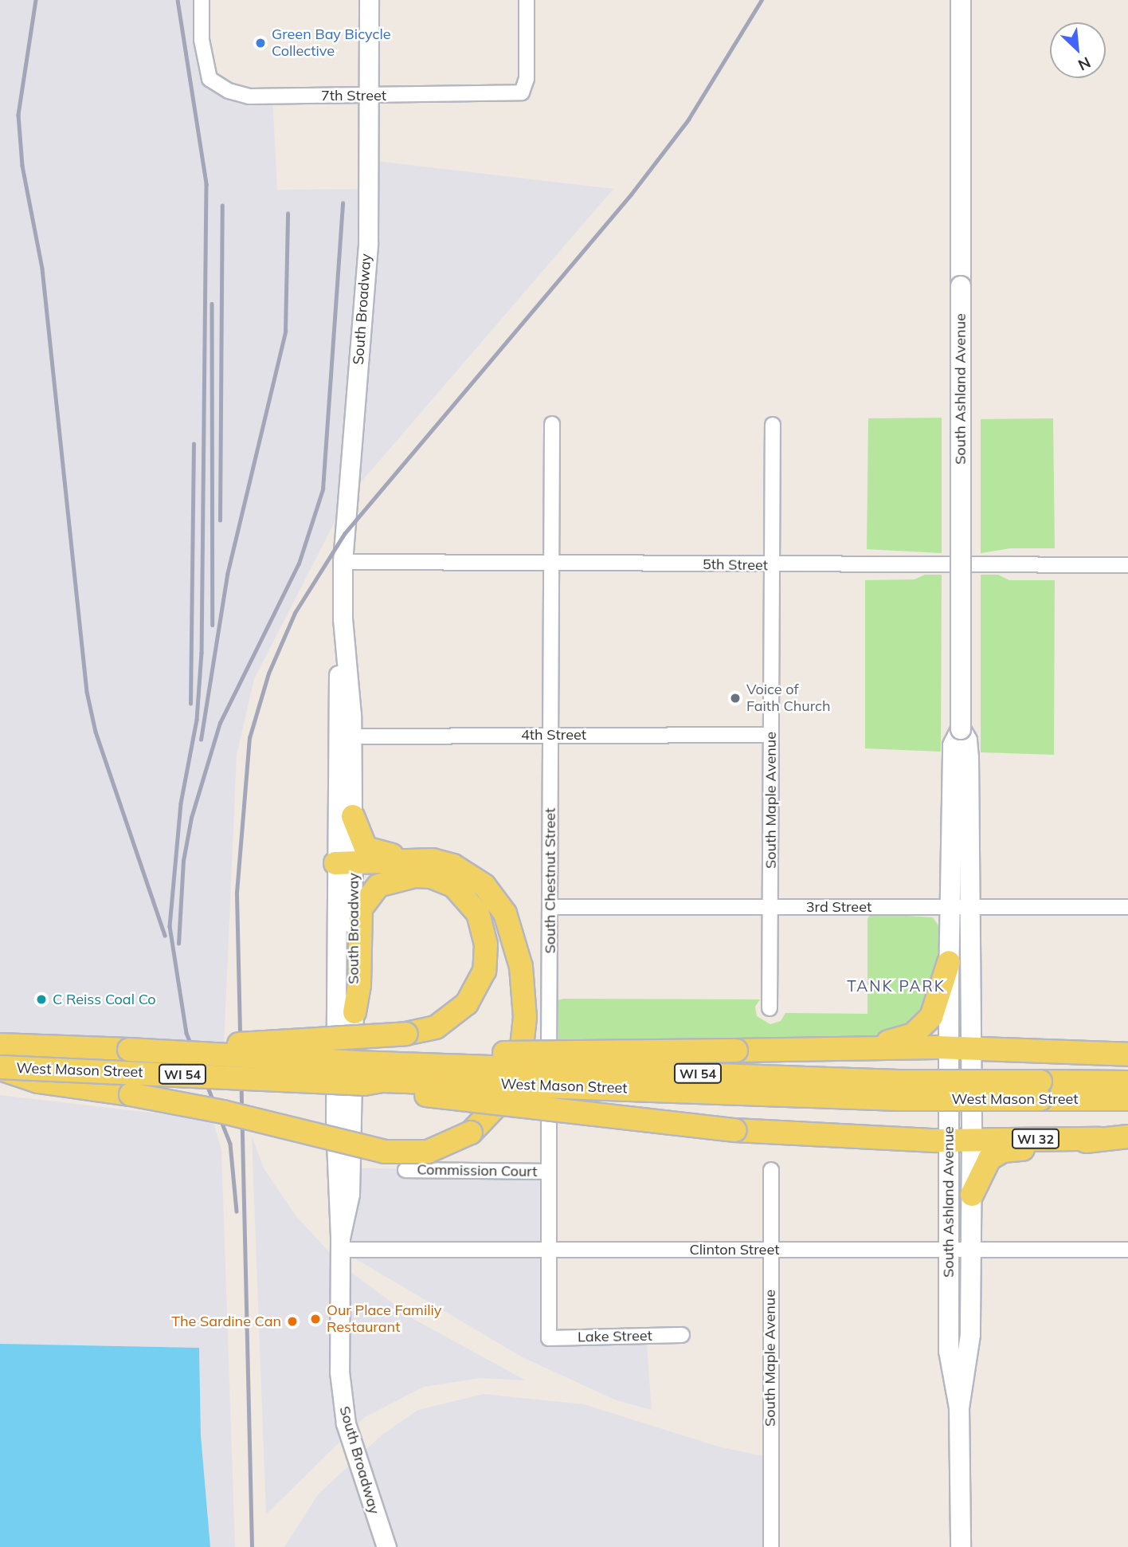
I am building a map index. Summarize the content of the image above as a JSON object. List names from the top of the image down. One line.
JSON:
{"streets":{"main road":["South Ashland Avenue","West Mason Street","WI 54","WI 32"],"street":["7th Street","South Broadway","5th Street","4th Street","South Maple Avenue","South Chestnut Street","3rd Street","Commission Court","Clinton Street","Lake Street"]},"crossings":[["7th Street","South Broadway"],["South Broadway","5th Street"],["South Broadway","4th Street"],["South Broadway","Clinton Street"],["South Ashland Avenue","3rd Street"],["South Ashland Avenue","WI 32"],["South Ashland Avenue","Clinton Street"],["5th Street","South Maple Avenue"],["5th Street","South Chestnut Street"],["4th Street","South Maple Avenue"],["4th Street","South Chestnut Street"],["South Maple Avenue","3rd Street"],["South Maple Avenue","Clinton Street"],["South Chestnut Street","3rd Street"],["South Chestnut Street","Commission Court"],["South Chestnut Street","Clinton Street"],["South Chestnut Street","Lake Street"]],"districts":["TANK PARK"],"places":["Green Bay Bicycle Collective","Voice of Faith Church","C Reiss Coal Co","Our Place Familiy Restaurant","The Sardine Can"],"north":"bottom right"}
